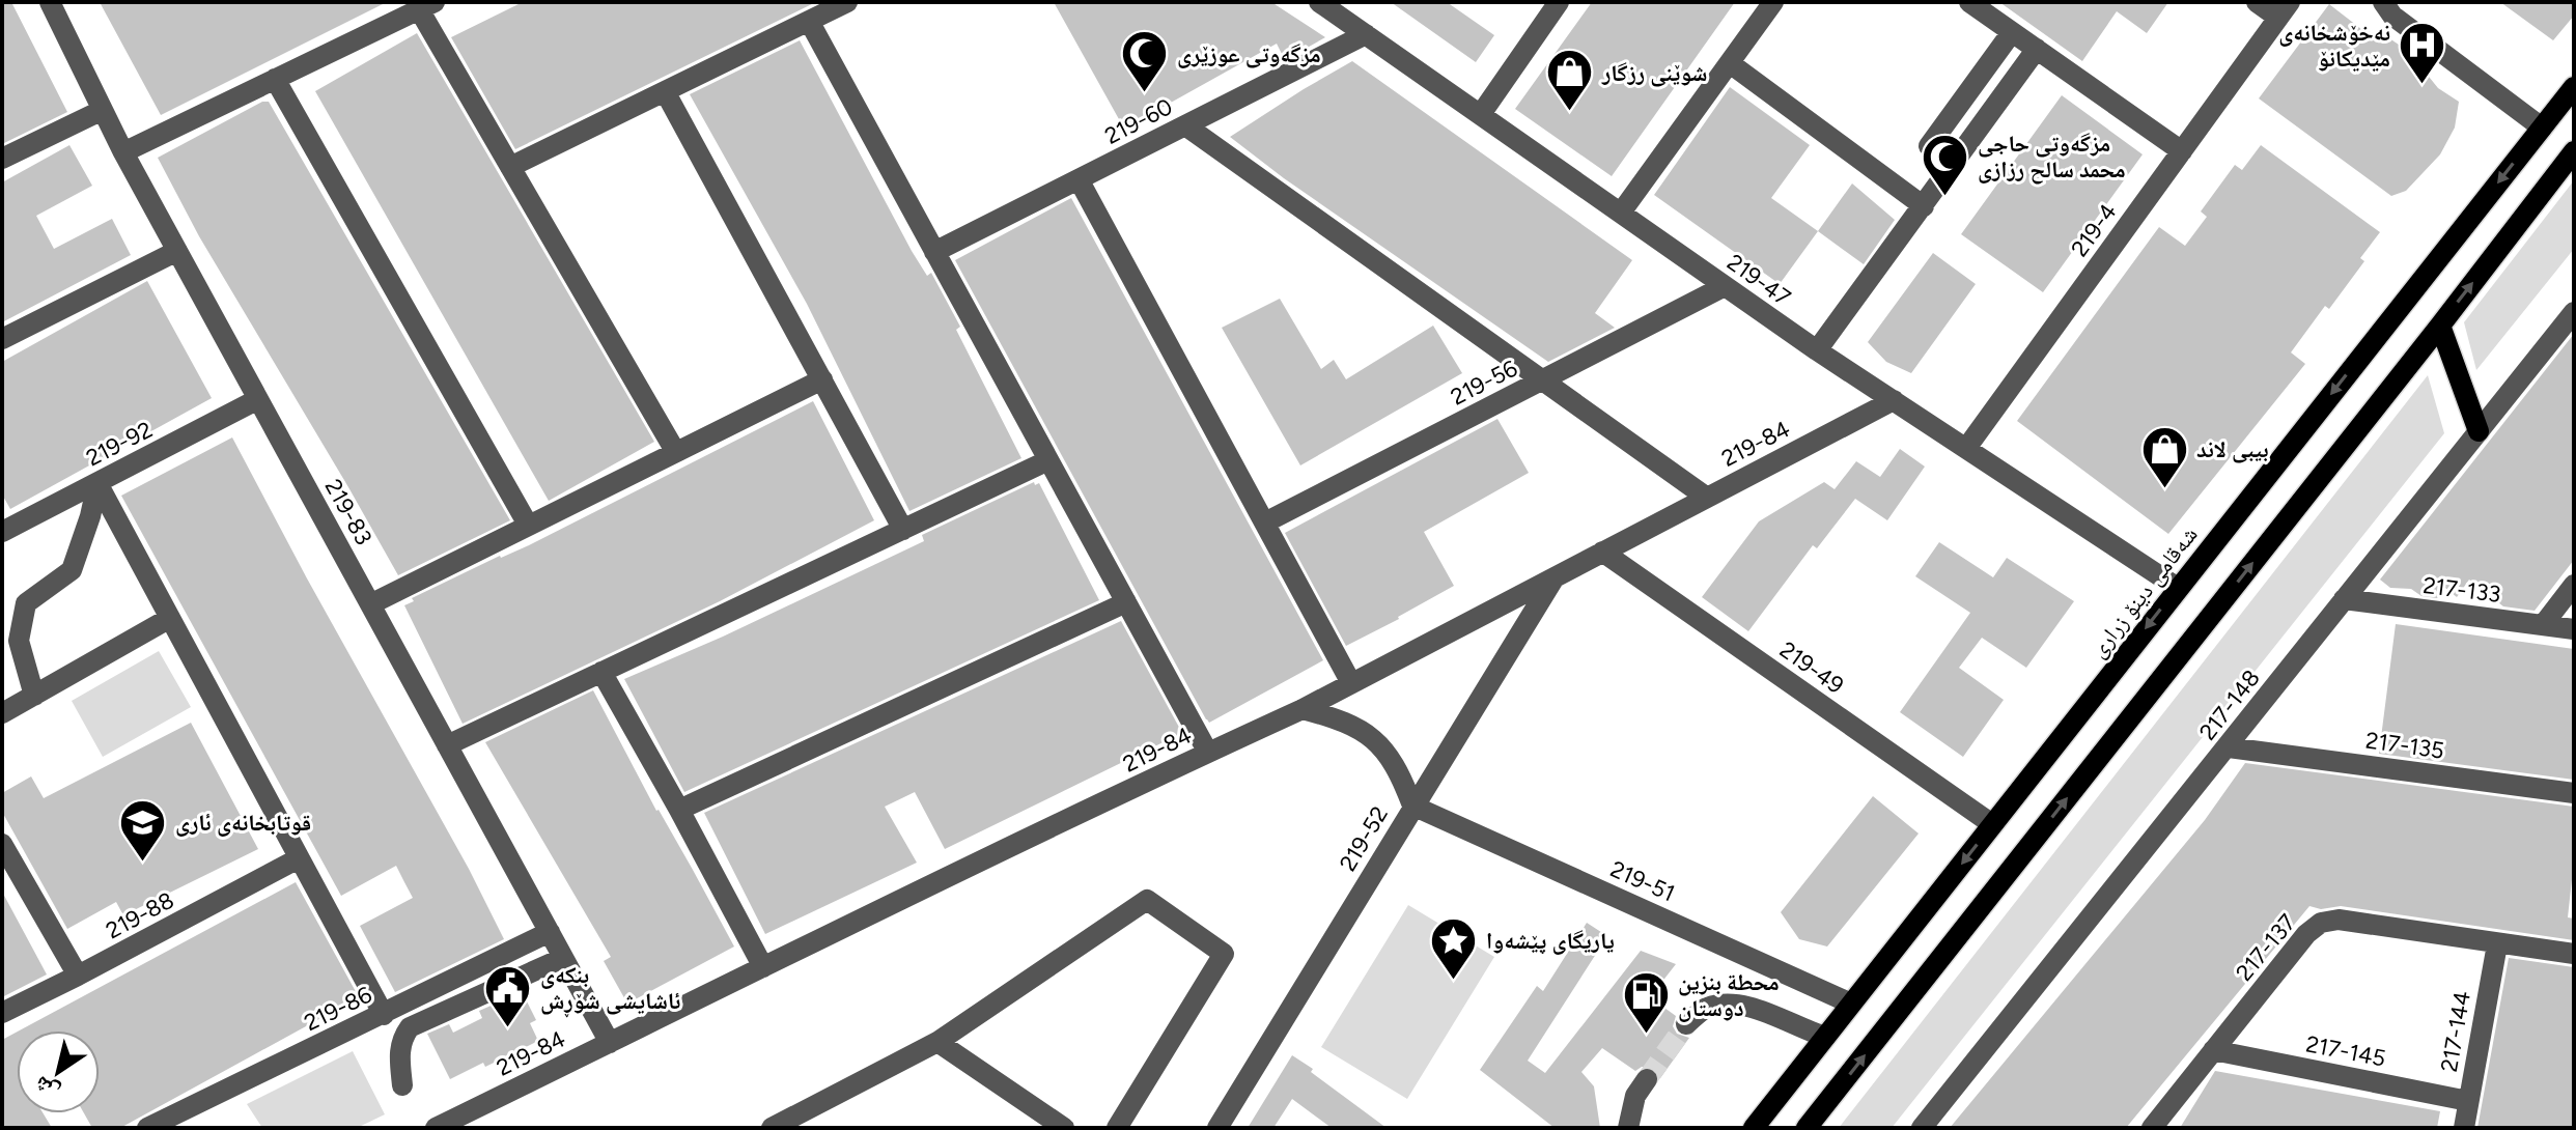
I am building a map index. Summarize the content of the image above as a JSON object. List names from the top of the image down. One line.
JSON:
{"streets":{"main road":["شەقامی دینۆ زراری"],"street":["219-60","219-4","219-47","219-56","219-92","219-84","219-83","217-133","219-49","217-148","217-135","219-52","219-51","219-88","217-137","219-86","217-144","217-145"]},"crossings":[["219-60","219-47"],["219-4","219-47"],["219-47","219-56"],["219-47","219-84"],["219-47","شەقامی دینۆ زراری"],["219-92","219-83"],["219-84","219-83"],["219-84","219-49"],["219-84","219-52"],["219-83","219-86"],["217-133","217-148"],["شەقامی دینۆ زراری","219-49"],["شەقامی دینۆ زراری","219-51"],["217-148","217-135"],["219-52","219-51"],["217-137","217-144"],["217-137","217-145"],["217-144","217-145"]],"places":{"hospital":["نەخۆشخانەی مێدیکانۆ"],"mosque":["مزگه‌وتی عوزێری","مزگەوتی حاجی محمد سالح رزازی"],"shop":["شوێنی رزگار","بيبى لاند"],"school or university":["قوتابخانەی ئاری"],"place":["یاریگای پێشەوا"],"public building":["بنکەی ئاشایشی شۆڕش"],"fuel station":["محطة بنزين دوستان"]},"north":"bottom left"}
